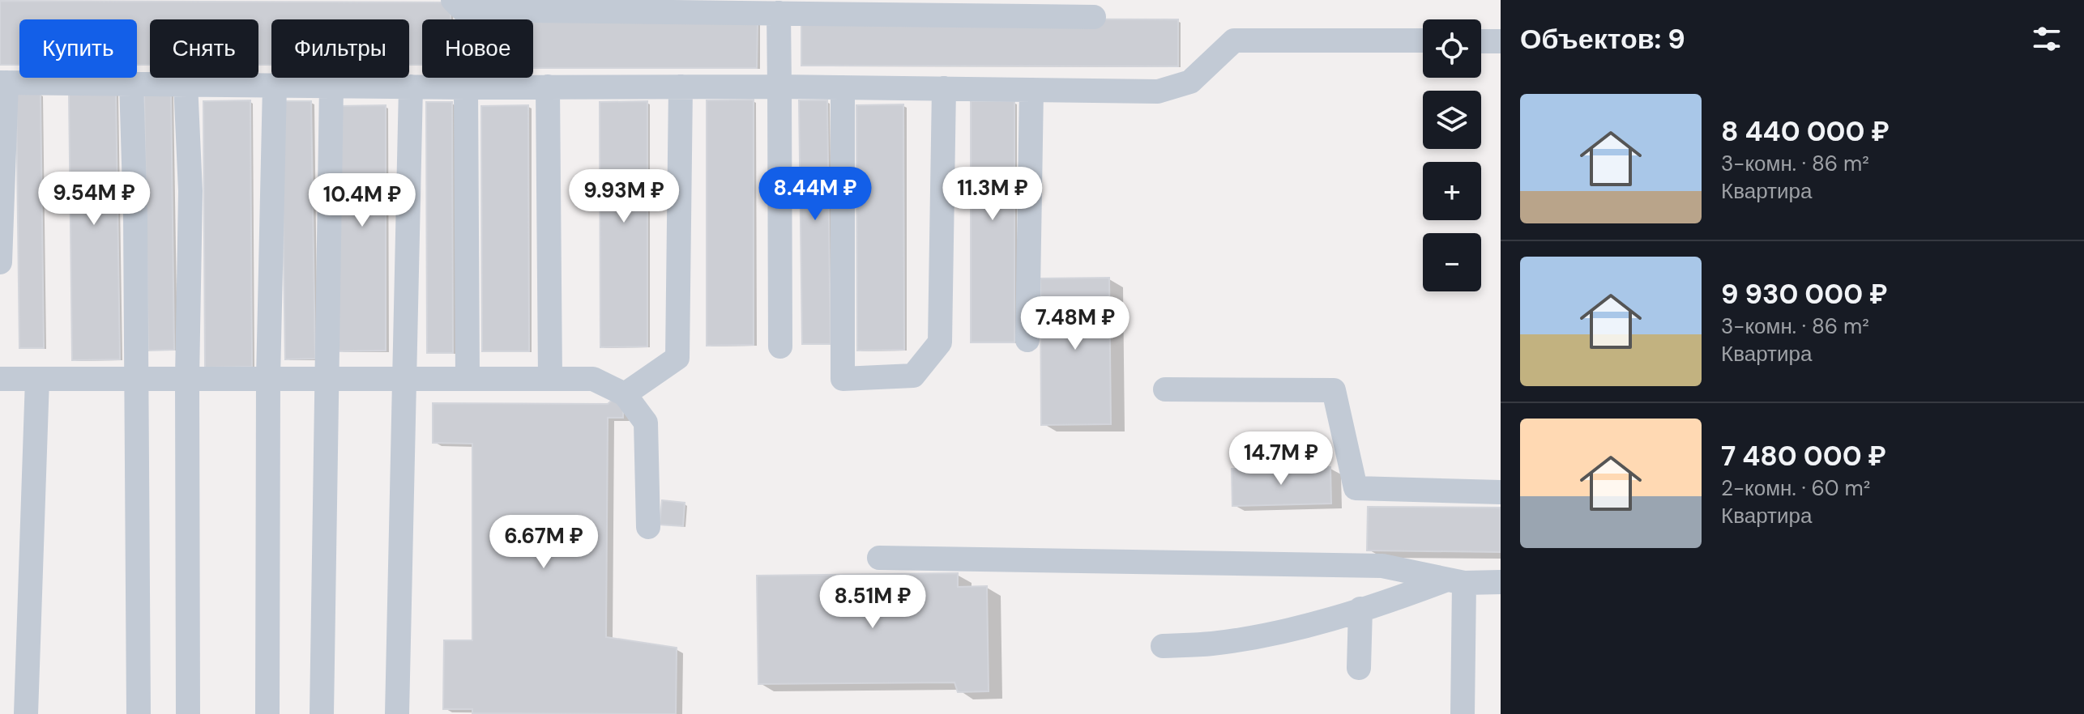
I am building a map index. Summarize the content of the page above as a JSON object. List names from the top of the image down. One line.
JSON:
{"page":{"heading":"Объектов: 9","map_buttons":["+","−"],"chip":["Купить","Снять","Фильтры","Новое"],"list":[{"name":"8 440 000 ₽","note":"3-комн. · 86 m² · Квартира"},{"name":"9 930 000 ₽","note":"3-комн. · 86 m² · Квартира"},{"name":"7 480 000 ₽","note":"2-комн. · 60 m² · Квартира"}],"price":["8.44M ₽","11.3M ₽","9.93M ₽","9.54M ₽","10.4M ₽","7.48M ₽","14.7M ₽","6.67M ₽","8.51M ₽"]}}
